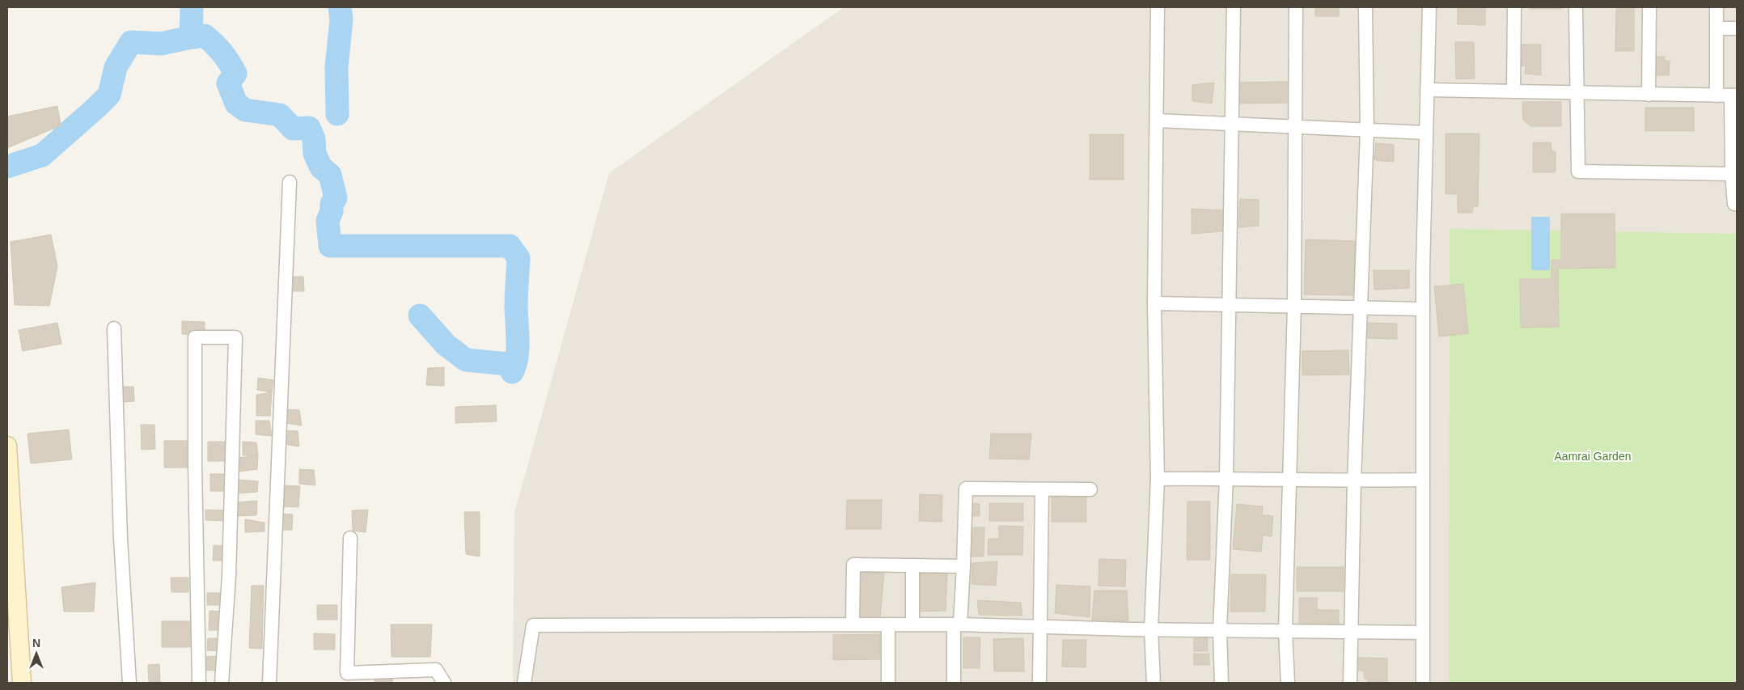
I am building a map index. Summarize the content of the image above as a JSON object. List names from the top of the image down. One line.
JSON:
{"parks":["Aamrai Garden"],"north":"top"}
